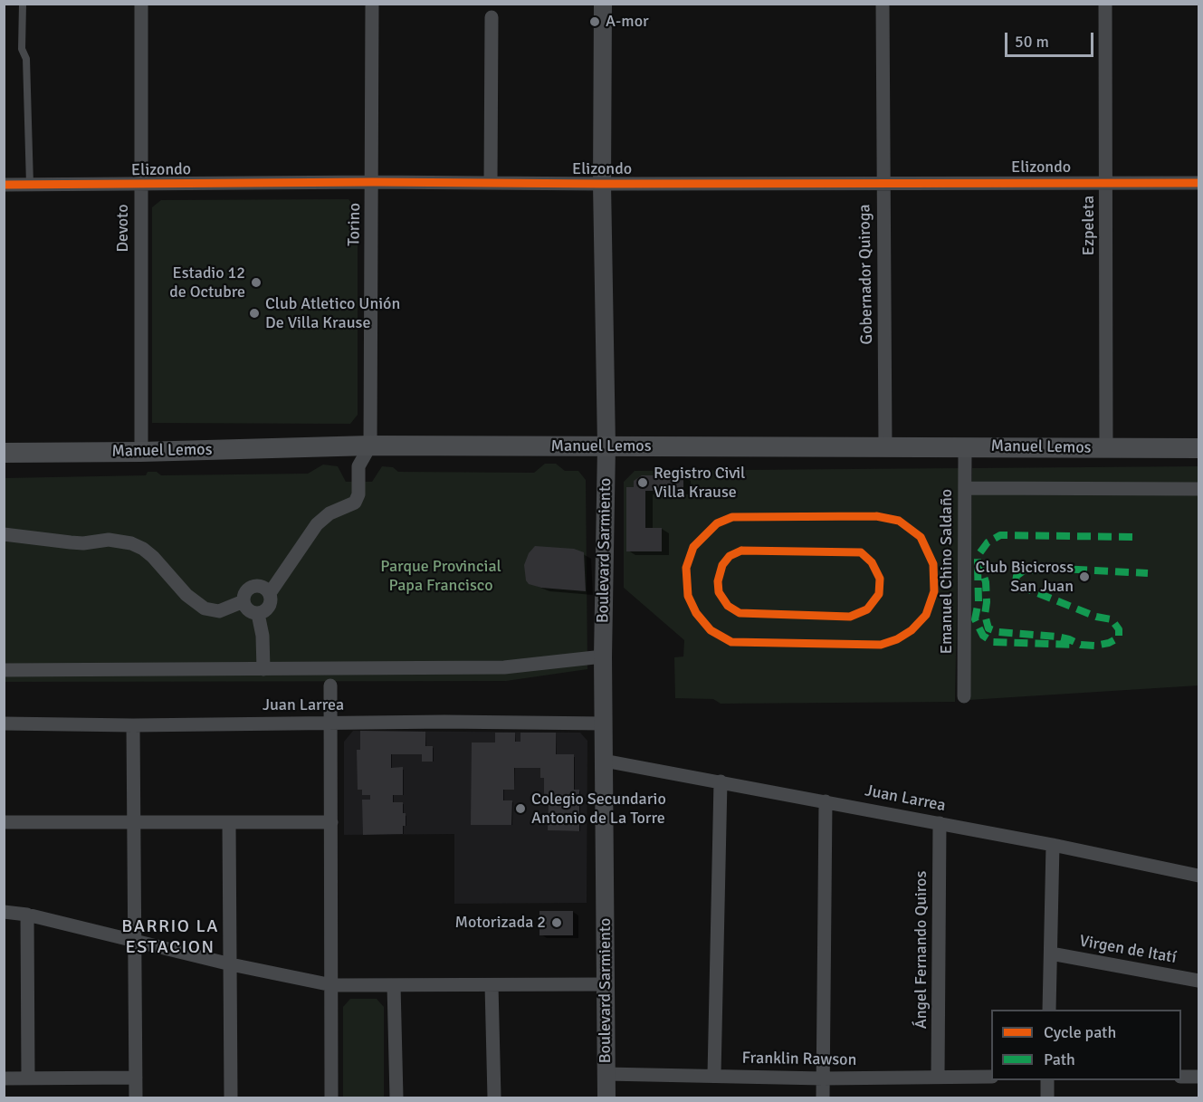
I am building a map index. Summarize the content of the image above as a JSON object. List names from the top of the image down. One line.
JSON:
{"streets":{"main road":["Manuel Lemos"],"street":["Elizondo","Torino","Ezpeleta","Devoto","Gobernador Quiroga","Boulevard Sarmiento","Emanuel Chino Saldaño","Juan Larrea","Ángel Fernando Quiros","Virgen de Itatí","Franklin Rawson"]},"crossings":[["Elizondo","Torino"],["Elizondo","Ezpeleta"],["Elizondo","Devoto"],["Elizondo","Gobernador Quiroga"],["Elizondo","Boulevard Sarmiento"],["Torino","Manuel Lemos"],["Ezpeleta","Manuel Lemos"],["Devoto","Manuel Lemos"],["Gobernador Quiroga","Manuel Lemos"],["Manuel Lemos","Boulevard Sarmiento"],["Manuel Lemos","Emanuel Chino Saldaño"],["Boulevard Sarmiento","Juan Larrea"],["Boulevard Sarmiento","Franklin Rawson"],["Juan Larrea","Ángel Fernando Quiros"],["Ángel Fernando Quiros","Franklin Rawson"]],"districts":["BARRIO LA ESTACION"],"parks":["Parque Provincial Papa Francisco"],"places":["A-mor","Estadio 12 de Octubre","Club Atletico Unión De Villa Krause","Registro Civil Villa Krause","Club Bicicross San Juan","Colegio Secundario Antonio de La Torre","Motorizada 2"],"legend":["Cycle path","Path"],"scale_bar":"50 m"}
